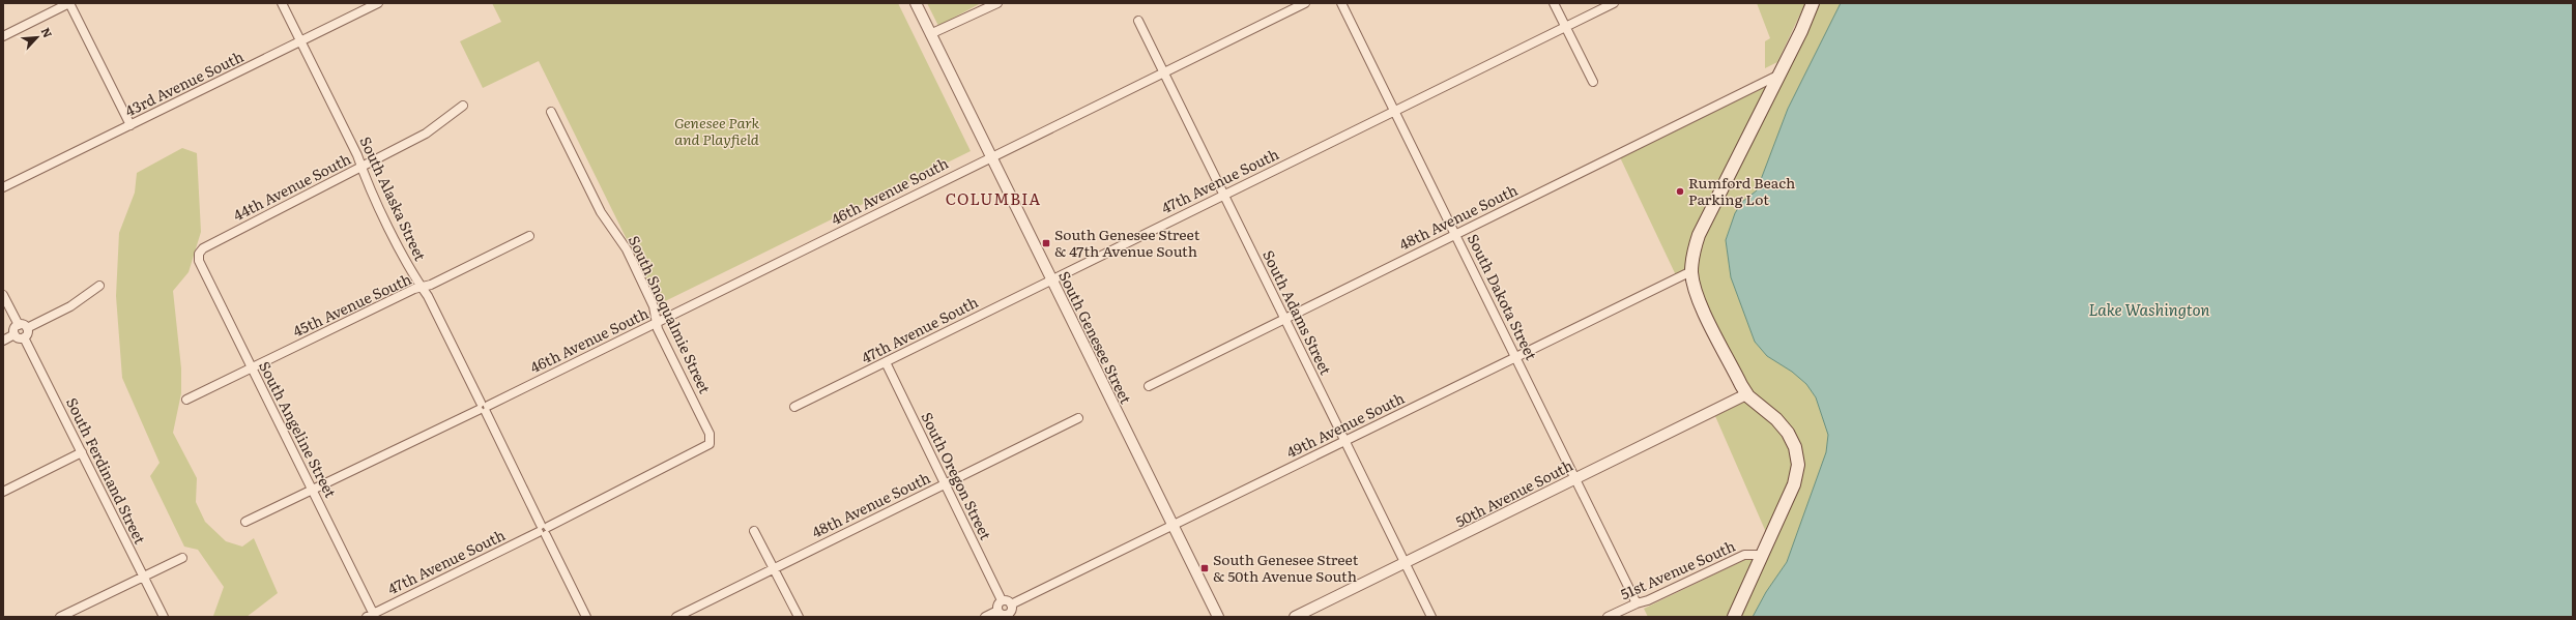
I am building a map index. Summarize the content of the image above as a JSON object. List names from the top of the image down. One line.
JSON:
{"streets":{"street":["43rd Avenue South","47th Avenue South","44th Avenue South","46th Avenue South","South Alaska Street","48th Avenue South","South Dakota Street","45th Avenue South","South Adams Street","South Snoqualmie Street","South Genesee Street","49th Avenue South","South Angeline Street","South Ferdinand Street","South Oregon Street","50th Avenue South","51st Avenue South"]},"crossings":[["43rd Avenue South","South Alaska Street"],["47th Avenue South","South Alaska Street"],["47th Avenue South","South Dakota Street"],["47th Avenue South","South Adams Street"],["47th Avenue South","South Snoqualmie Street"],["47th Avenue South","South Genesee Street"],["47th Avenue South","South Angeline Street"],["47th Avenue South","South Oregon Street"],["44th Avenue South","South Alaska Street"],["44th Avenue South","South Angeline Street"],["46th Avenue South","South Alaska Street"],["46th Avenue South","South Adams Street"],["46th Avenue South","South Snoqualmie Street"],["46th Avenue South","South Genesee Street"],["46th Avenue South","South Angeline Street"],["South Alaska Street","45th Avenue South"],["48th Avenue South","South Dakota Street"],["48th Avenue South","South Adams Street"],["48th Avenue South","South Oregon Street"],["South Dakota Street","49th Avenue South"],["South Dakota Street","50th Avenue South"],["South Dakota Street","51st Avenue South"],["45th Avenue South","South Angeline Street"],["South Adams Street","49th Avenue South"],["South Adams Street","50th Avenue South"],["South Genesee Street","49th Avenue South"],["49th Avenue South","South Oregon Street"]],"districts":["COLUMBIA"],"water":["Lake Washington"],"parks":["Genesee Park and Playfield"],"places":{"other":["Rumford Beach Parking Lot"],"transit":["South Genesee Street & 47th Avenue South","South Genesee Street & 50th Avenue South"]},"north":"top right"}
